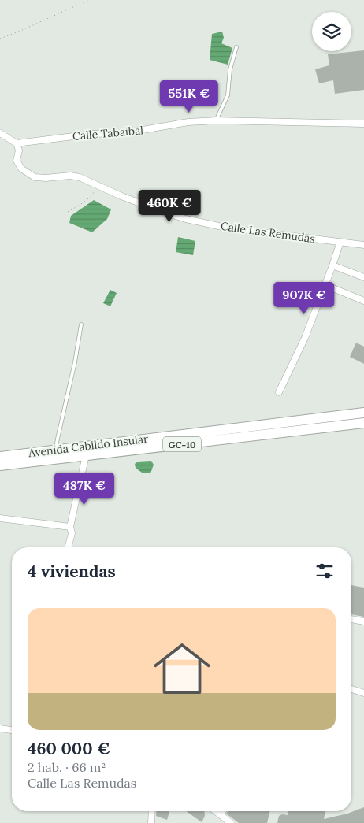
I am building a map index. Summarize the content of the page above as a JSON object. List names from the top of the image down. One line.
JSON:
{"streets":{"main road":["GC-10","Avenida Cabildo Insular"],"street":["Calle Tabaibal","Calle Las Remudas"]},"crossings":[["Calle Tabaibal","Calle Las Remudas"]],"page":{"price":["551K €","460K €","907K €","487K €"],"heading":"4 viviendas","list":[{"name":"460 000 €","note":"2 hab. · 66 m² · Calle Las Remudas"}]}}
